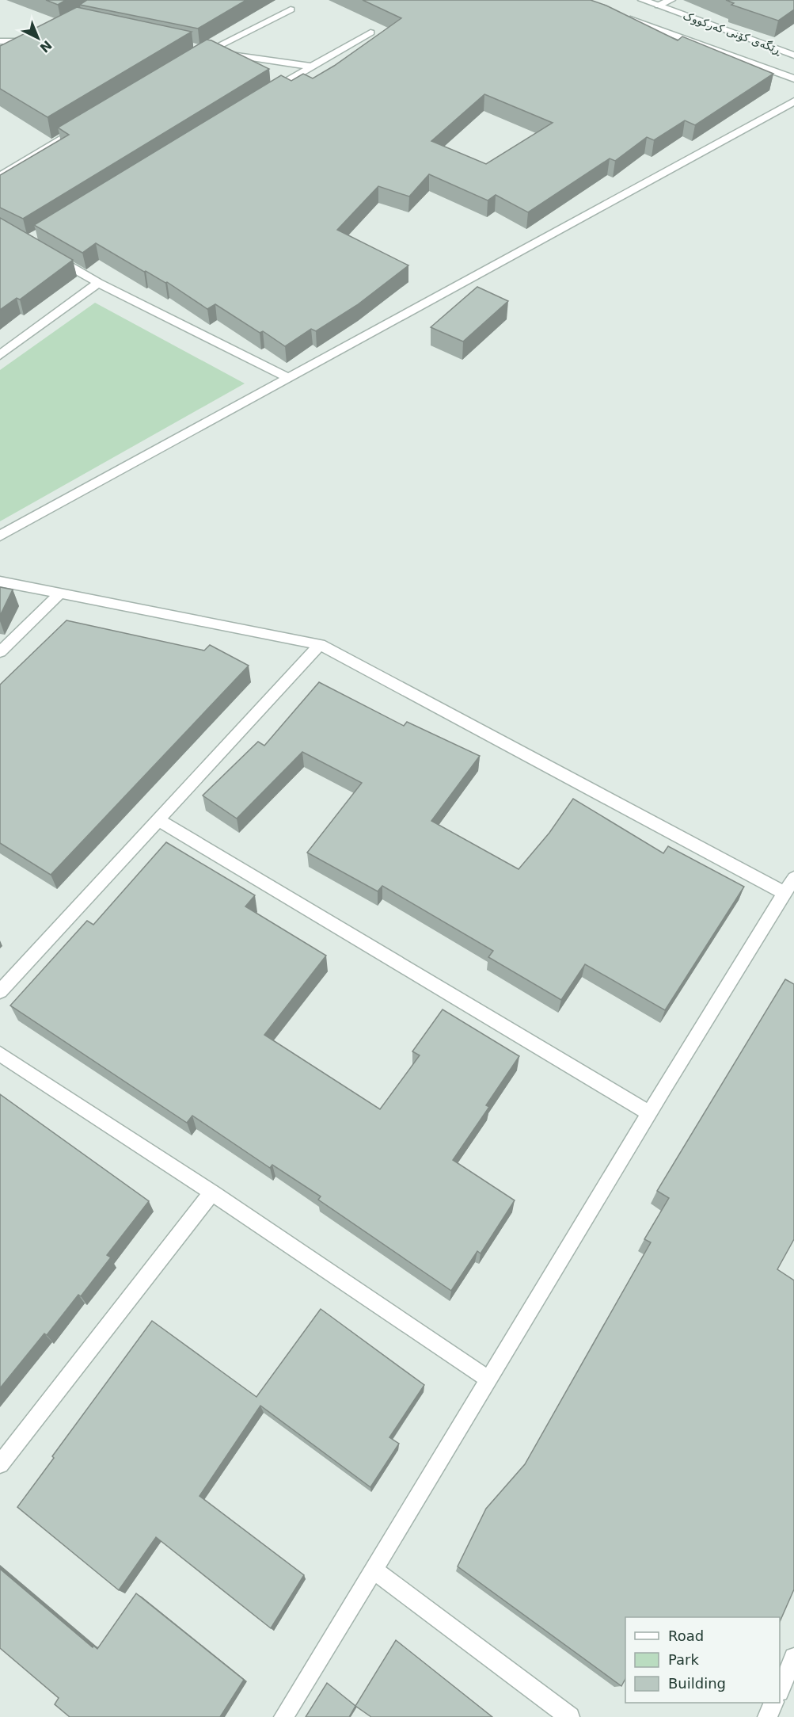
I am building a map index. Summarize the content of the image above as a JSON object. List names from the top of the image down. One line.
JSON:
{"streets":{"street":["ڕێگەی کۆنی کەرکووک"]},"legend":["Road","Park","Building"],"north":"bottom right"}
